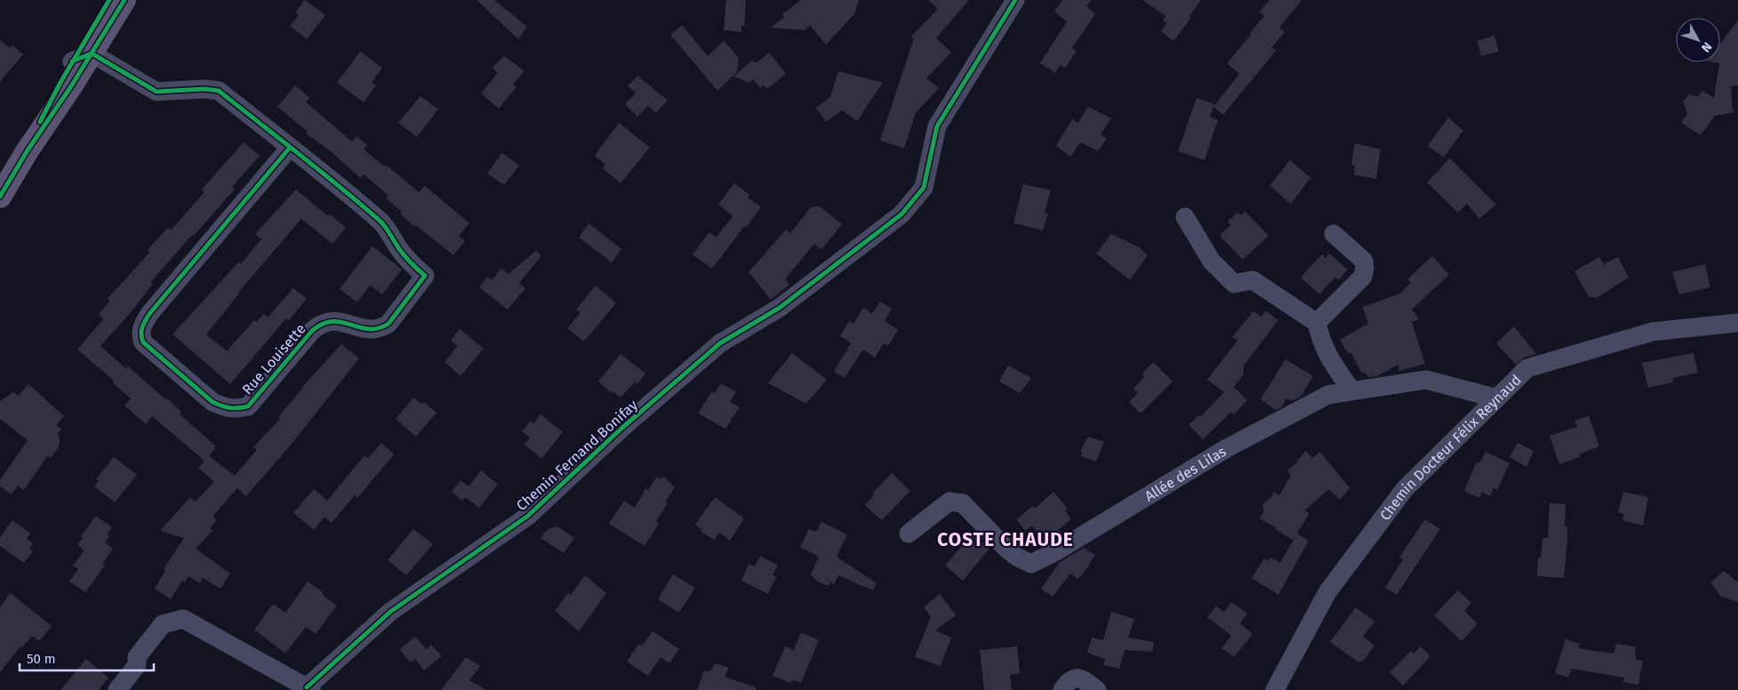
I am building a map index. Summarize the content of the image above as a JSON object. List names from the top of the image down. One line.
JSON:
{"streets":{"street":["Rue Louisette","Chemin Docteur Félix Reynaud","Chemin Fernand Bonifay","Allée des Lilas"]},"crossings":[["Chemin Docteur Félix Reynaud","Allée des Lilas"]],"districts":["COSTE CHAUDE"],"scale_bar":"50 m","north":"bottom right"}
